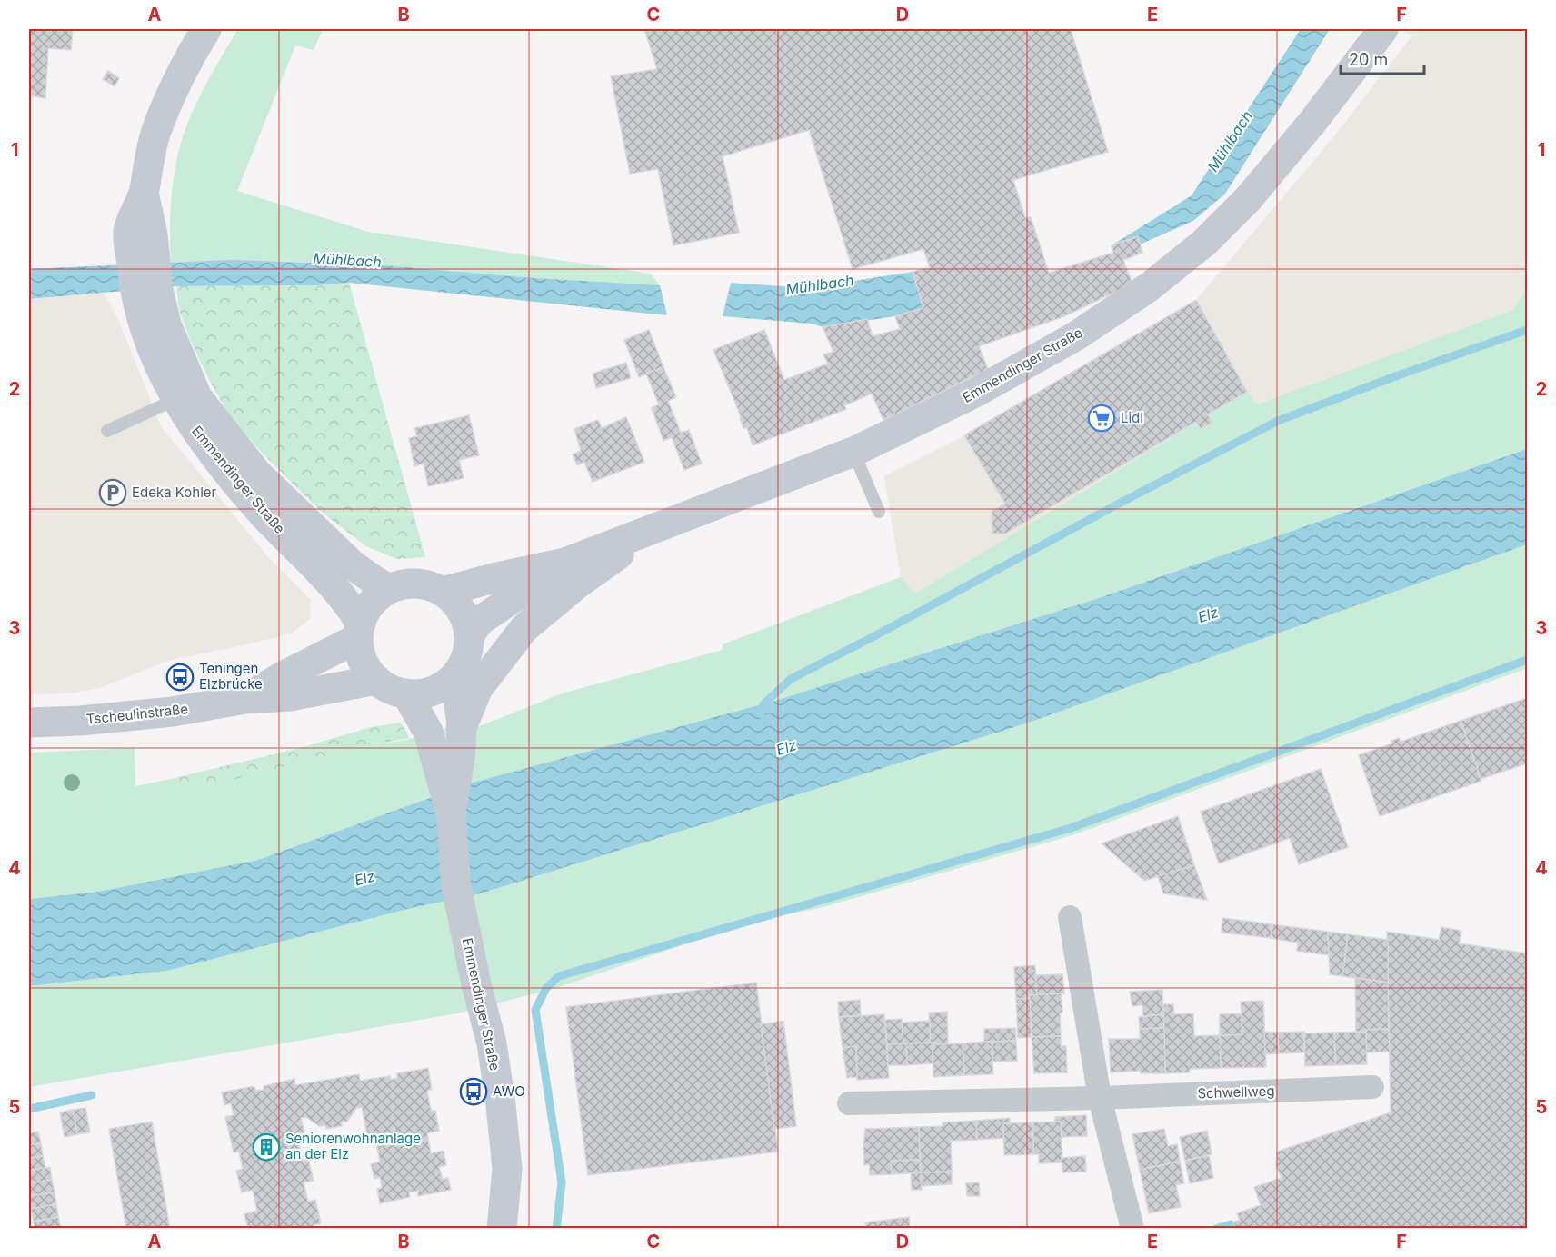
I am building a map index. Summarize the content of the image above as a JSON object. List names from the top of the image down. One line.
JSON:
{"streets":{"main road":["Emmendinger Straße","Tscheulinstraße"],"street":["Schwellweg"]},"crossings":[["Emmendinger Straße","Tscheulinstraße"]],"water":["Mühlbach","Elz"],"places":{"supermarket":["Lidl"],"parking":["Edeka Kohler"],"bus stop":["Teningen Elzbrücke","AWO"],"building":["Seniorenwohnanlage an der Elz"]},"scale_bar":"20 m","grid":{"columns":["A","B","C","D","E","F"],"rows":["1","2","3","4","5"]}}
